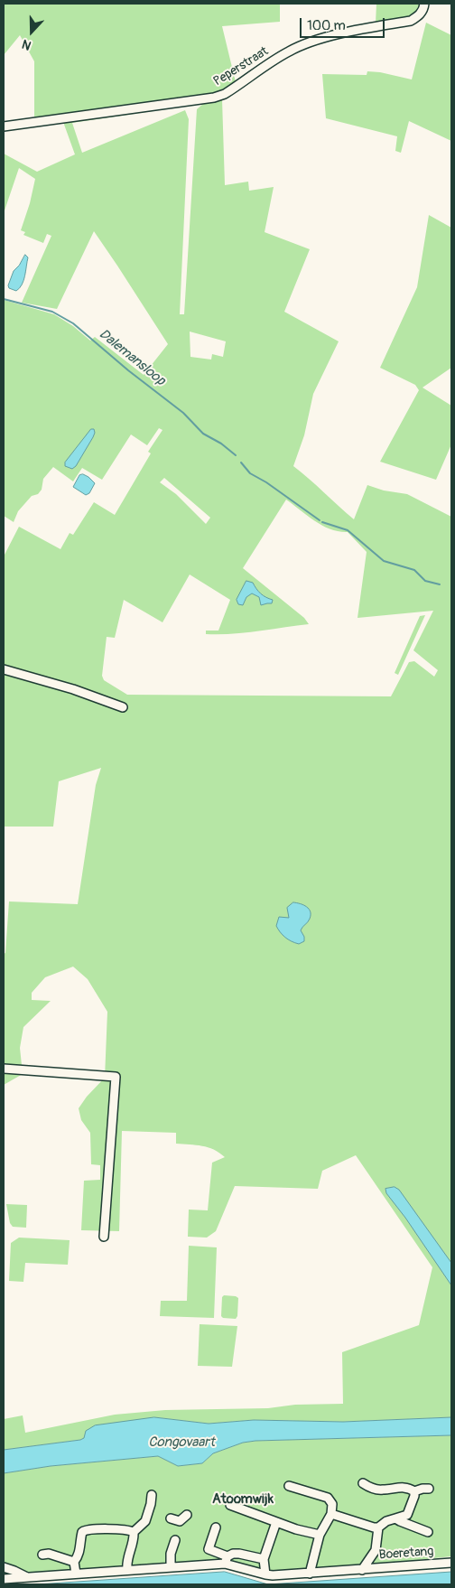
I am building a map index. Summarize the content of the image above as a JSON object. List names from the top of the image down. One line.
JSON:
{"streets":{"street":["Peperstraat","Boeretang"]},"districts":["Atoomwijk"],"water":["Dalemansloop","Congovaart"],"scale_bar":"100 m","north":"bottom"}
